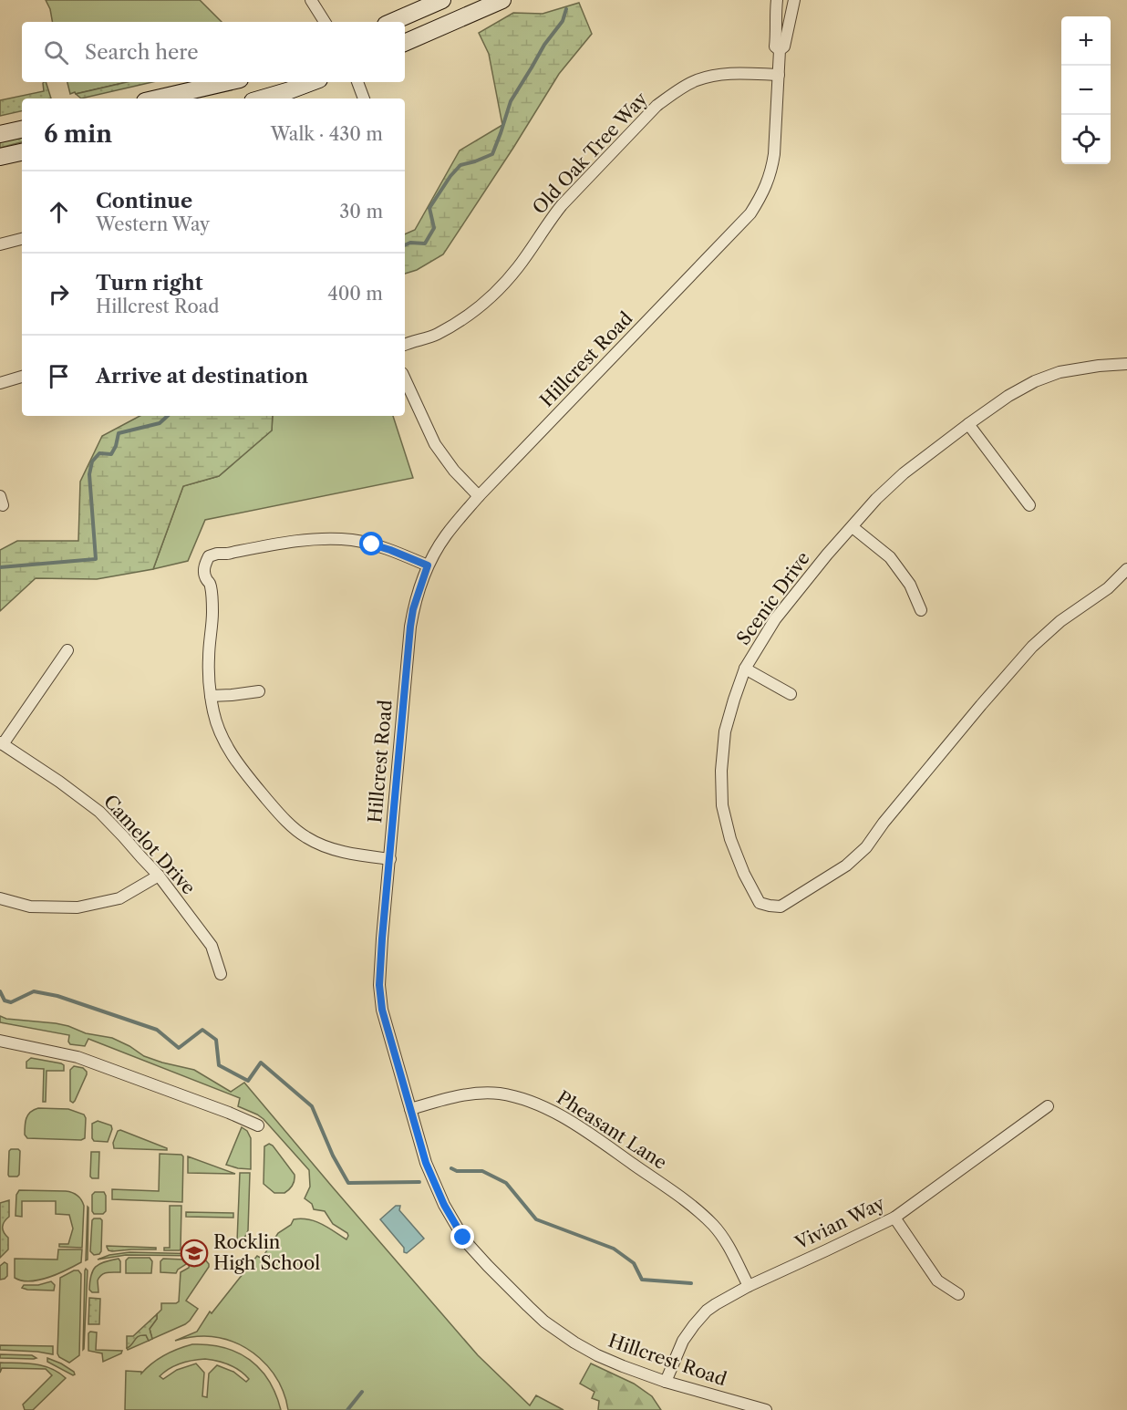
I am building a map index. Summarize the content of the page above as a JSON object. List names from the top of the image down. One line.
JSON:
{"streets":{"street":["Old Oak Tree Way","Hillcrest Road","Scenic Drive","Camelot Drive","Pheasant Lane","Vivian Way"]},"crossings":[["Old Oak Tree Way","Hillcrest Road"],["Hillcrest Road","Pheasant Lane"],["Hillcrest Road","Vivian Way"],["Pheasant Lane","Vivian Way"]],"places":{"school or university":["Rocklin High School"]},"page":{"map_buttons":["+","−"],"search":"Search here","heading":["6 min","Walk · 430 m"],"list":[["Continue","Western Way","30 m"],["Turn right","Hillcrest Road","400 m"],"Arrive at destination"]}}
